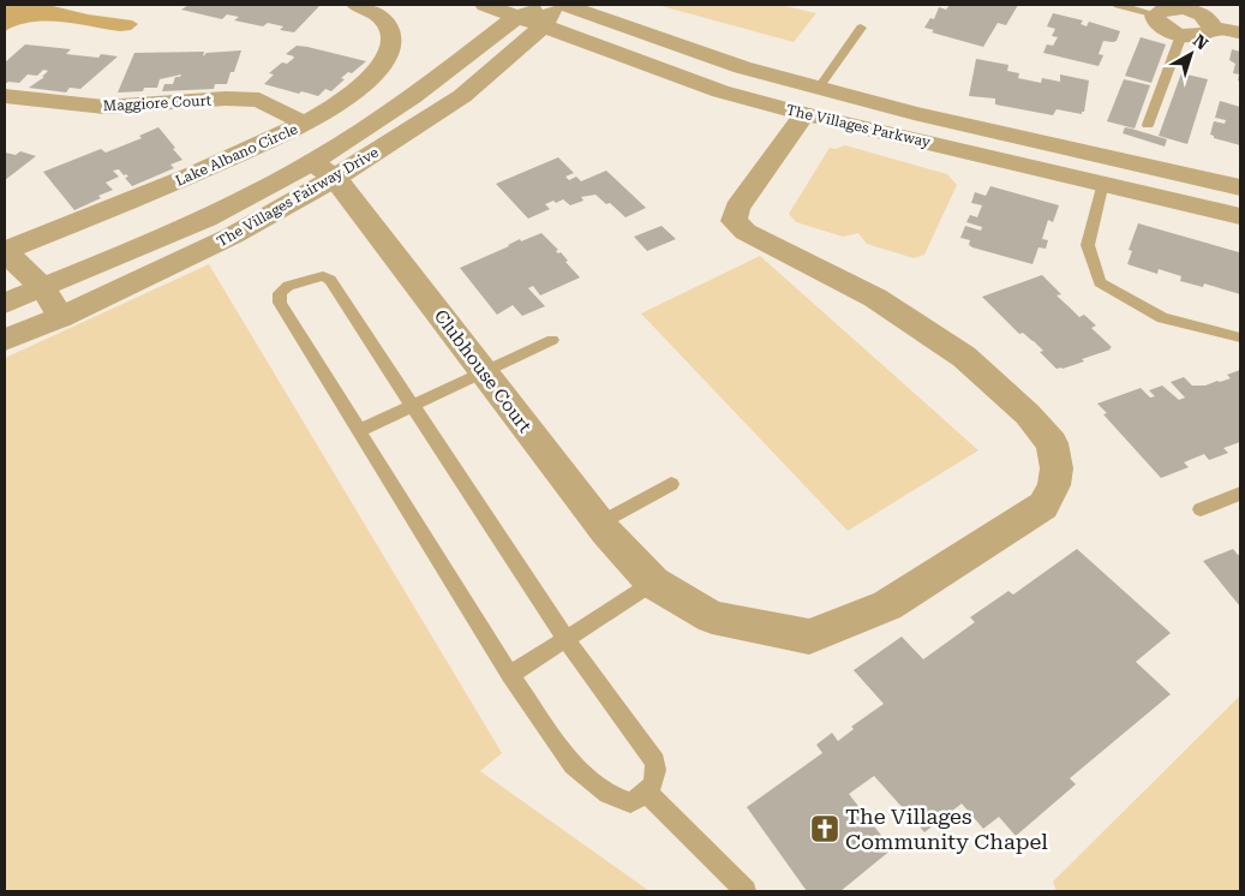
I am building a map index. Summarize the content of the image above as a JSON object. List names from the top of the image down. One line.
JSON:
{"streets":{"street":["Maggiore Court","The Villages Parkway","Lake Albano Circle","The Villages Fairway Drive","Clubhouse Court"]},"crossings":[["Maggiore Court","Lake Albano Circle"],["The Villages Parkway","The Villages Fairway Drive"],["The Villages Fairway Drive","Clubhouse Court"]],"places":{"church":["The Villages Community Chapel"]},"north":"top right"}
